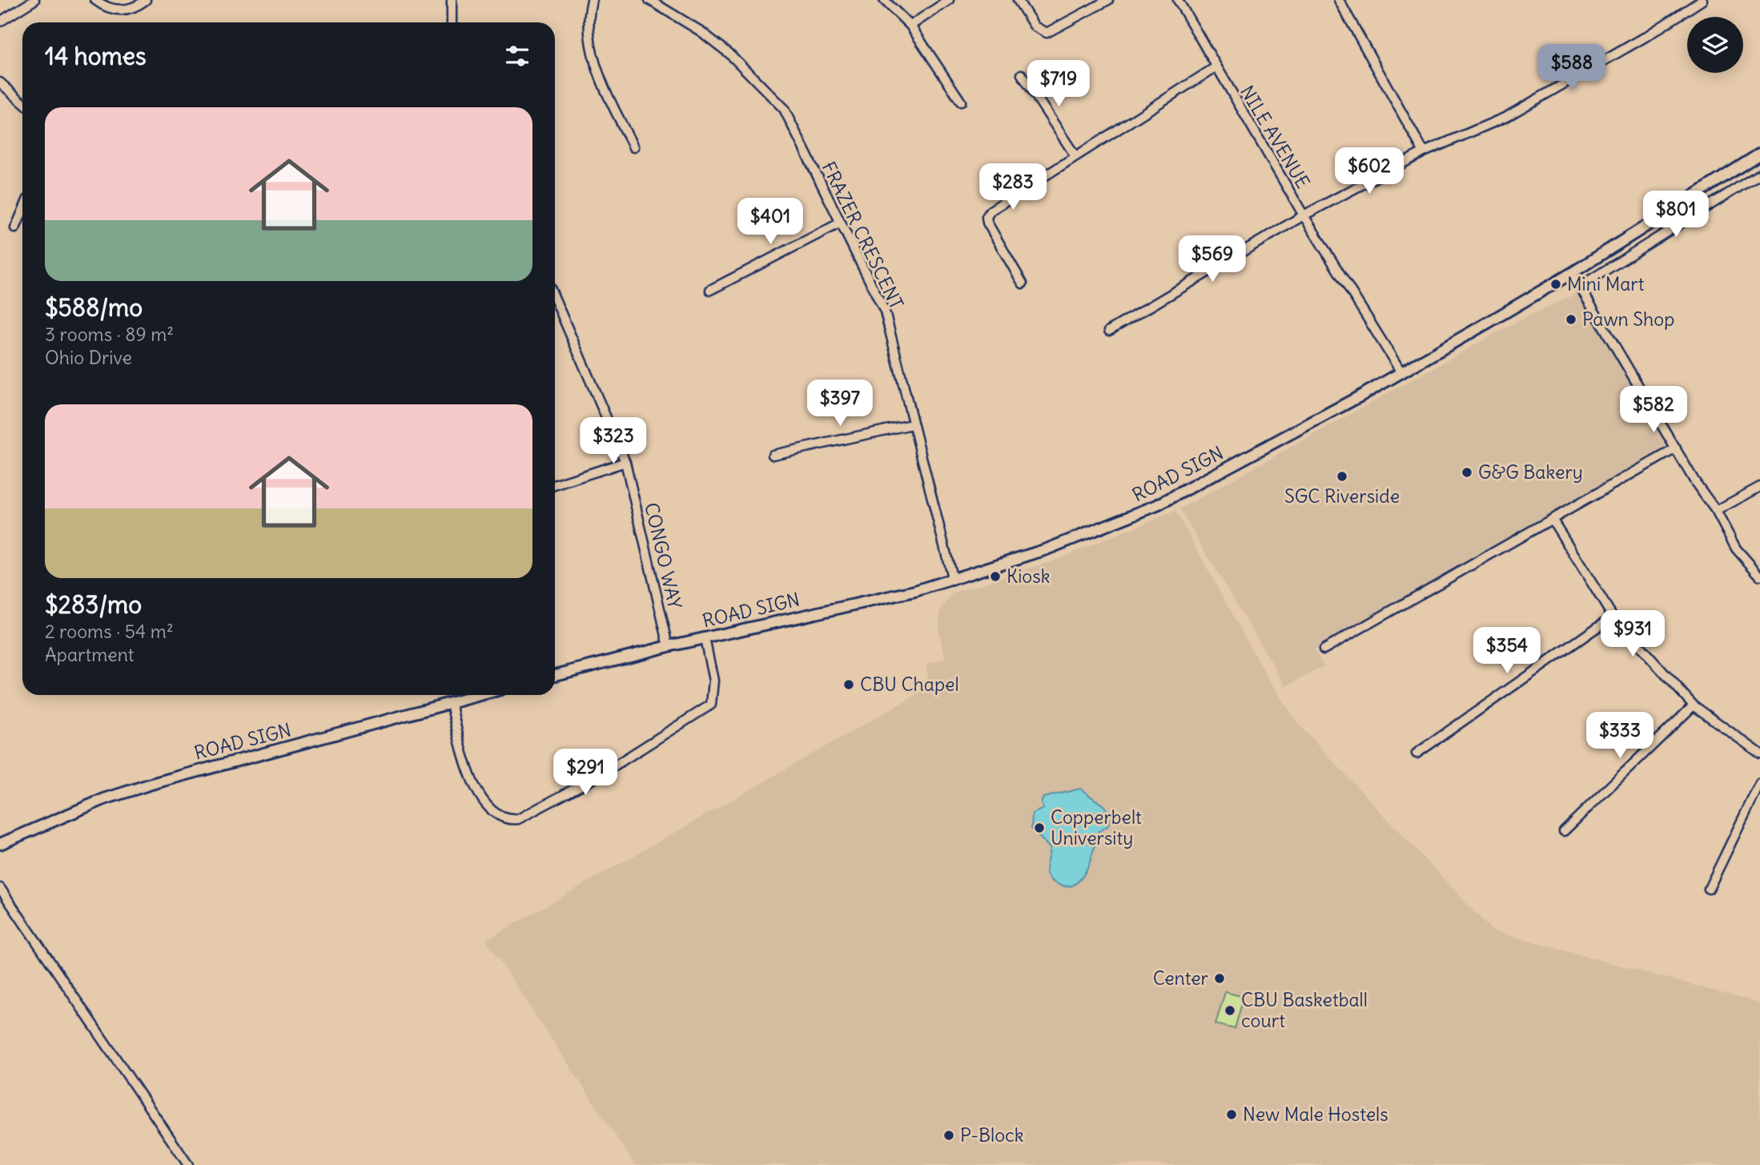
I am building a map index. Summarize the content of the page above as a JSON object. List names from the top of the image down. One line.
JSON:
{"streets":{"main road":["ROAD SIGN"],"street":["NILE AVENUE","FRAZER CRESCENT","CONGO WAY"]},"crossings":[["NILE AVENUE","ROAD SIGN"],["FRAZER CRESCENT","ROAD SIGN"],["ROAD SIGN","CONGO WAY"]],"places":["Mini Mart","Pawn Shop","G&G Bakery","SGC Riverside","Kiosk","CBU Chapel","Copperbelt University","Center","CBU Basketball court","New Male Hostels","P-Block"],"page":{"heading":"14 homes","price":["$588","$719","$602","$283","$801","$401","$569","$397","$582","$323","$931","$354","$333","$291"],"list":[{"name":"$588/mo","note":"3 rooms · 89 m² · Ohio Drive"},{"name":"$283/mo","note":"2 rooms · 54 m² · Apartment"}]}}
